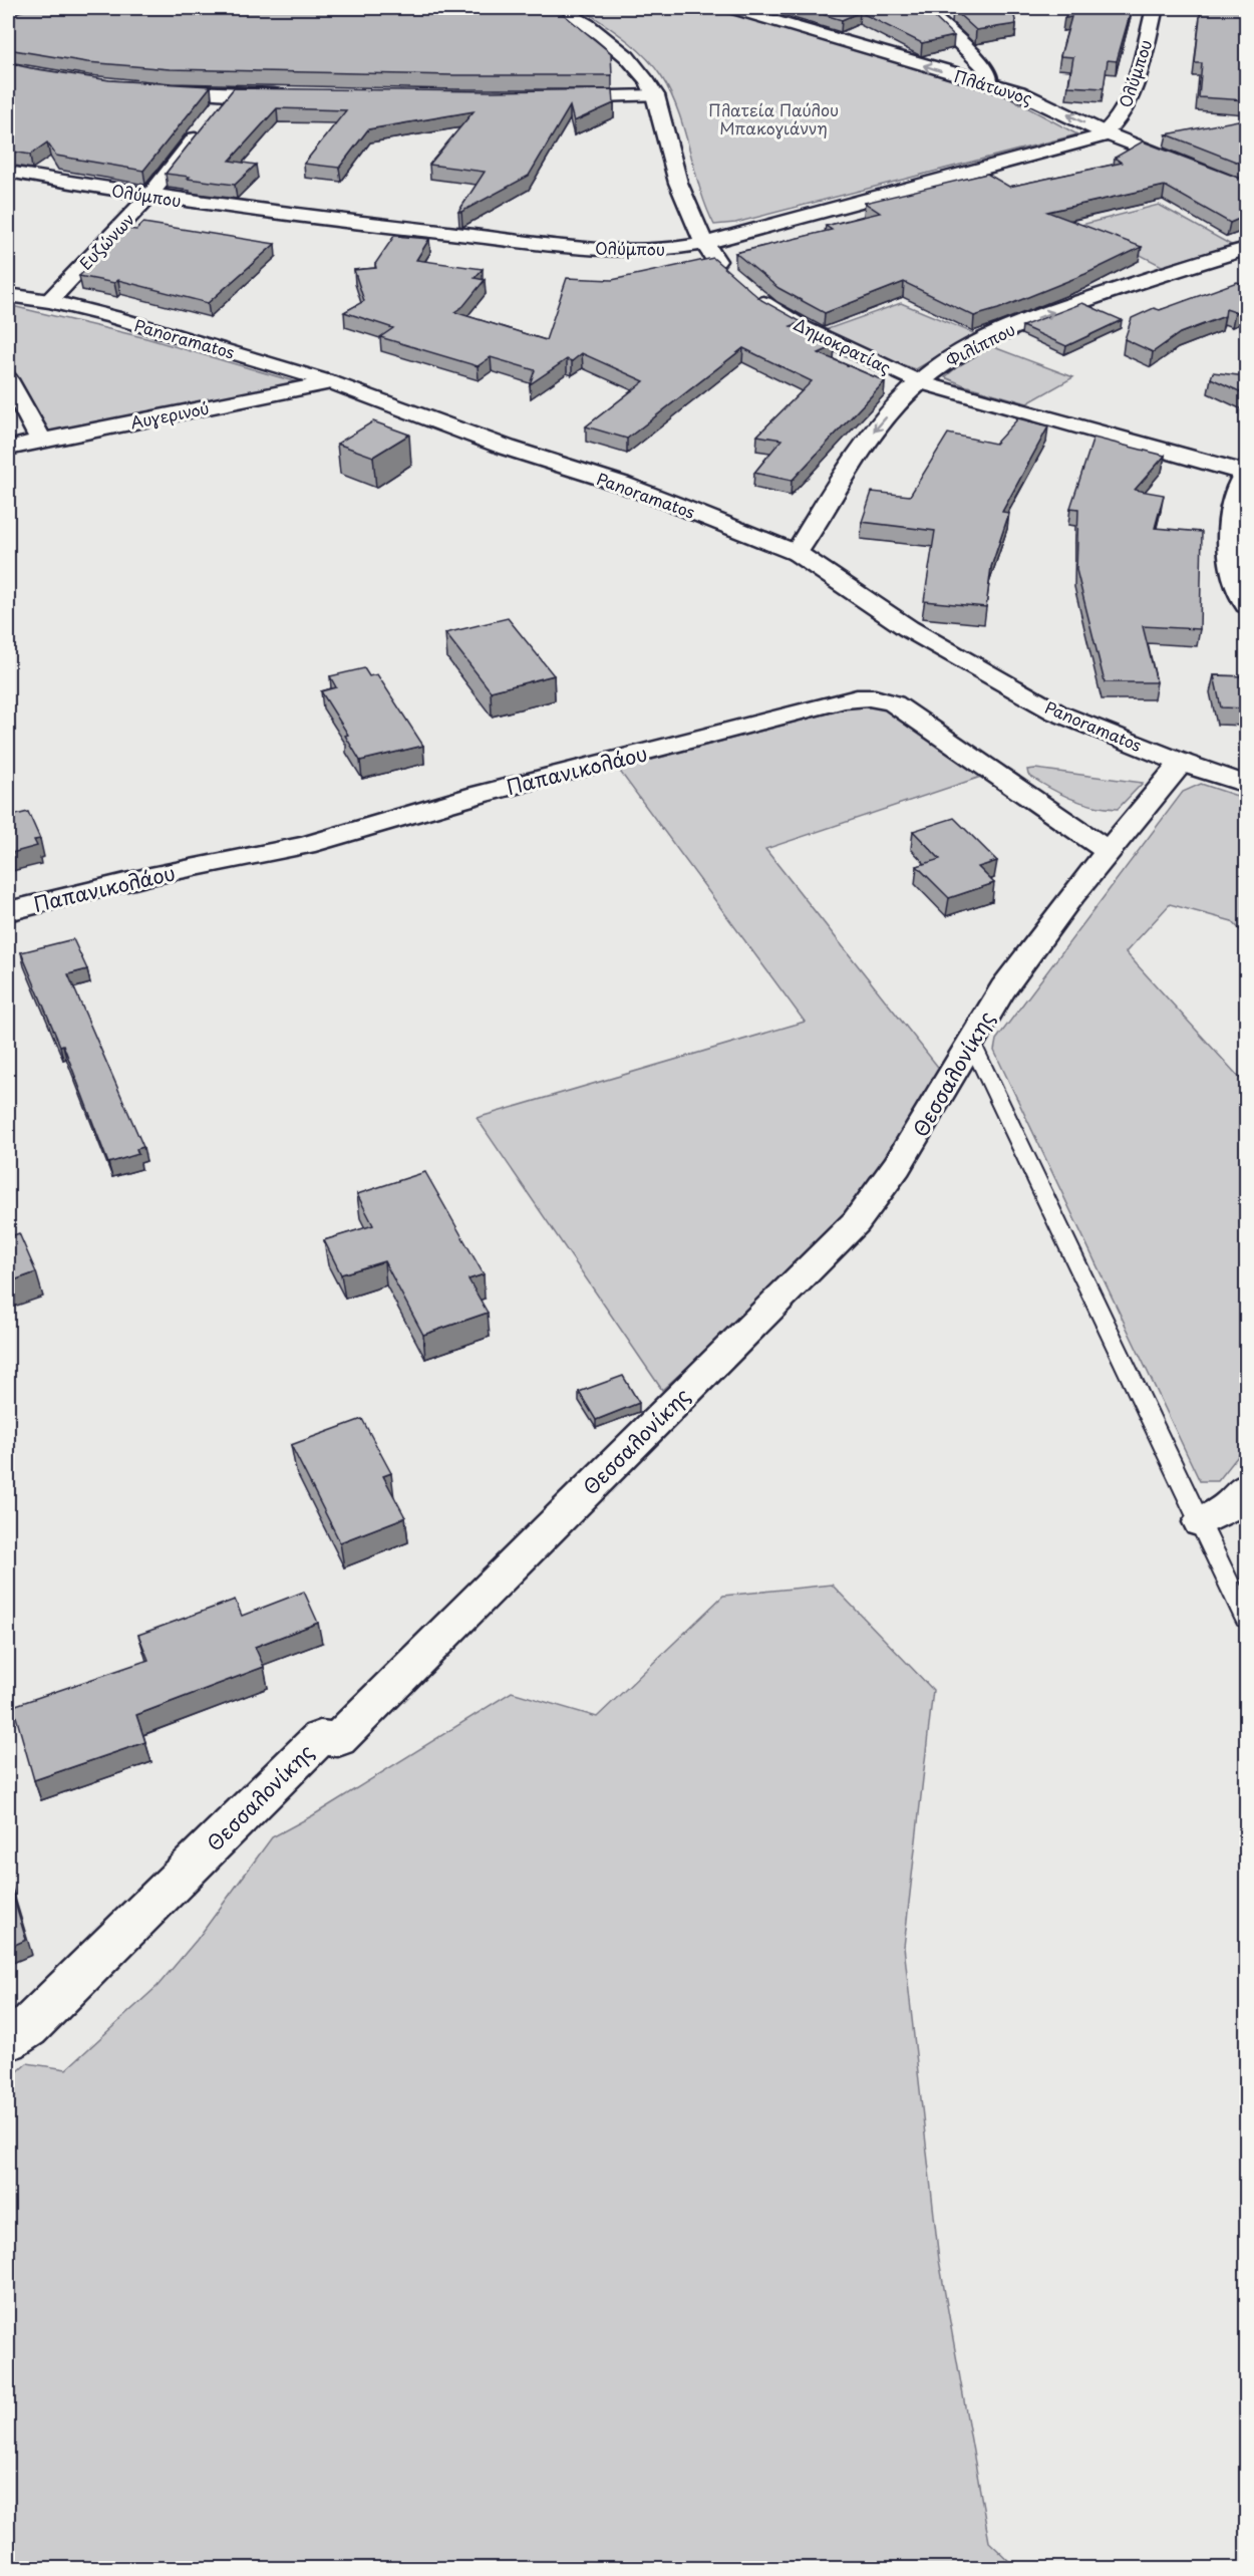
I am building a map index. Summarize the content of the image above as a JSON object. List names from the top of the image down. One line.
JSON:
{"streets":{"street":["Ολύμπου","Πλάτωνος","Ευζώνων","Panoramatos","Φιλίππου","Δημοκρατίας","Αυγερινού","Παπανικολάου","Θεσσαλονίκης"]},"crossings":[["Ολύμπου","Πλάτωνος"],["Ολύμπου","Ευζώνων"],["Ευζώνων","Panoramatos"],["Panoramatos","Φιλίππου"],["Panoramatos","Αυγερινού"],["Panoramatos","Θεσσαλονίκης"],["Φιλίππου","Δημοκρατίας"],["Παπανικολάου","Θεσσαλονίκης"]],"one_way":["Πλάτωνος"],"parks":["Πλατεία Παύλου Μπακογιάννη"]}
